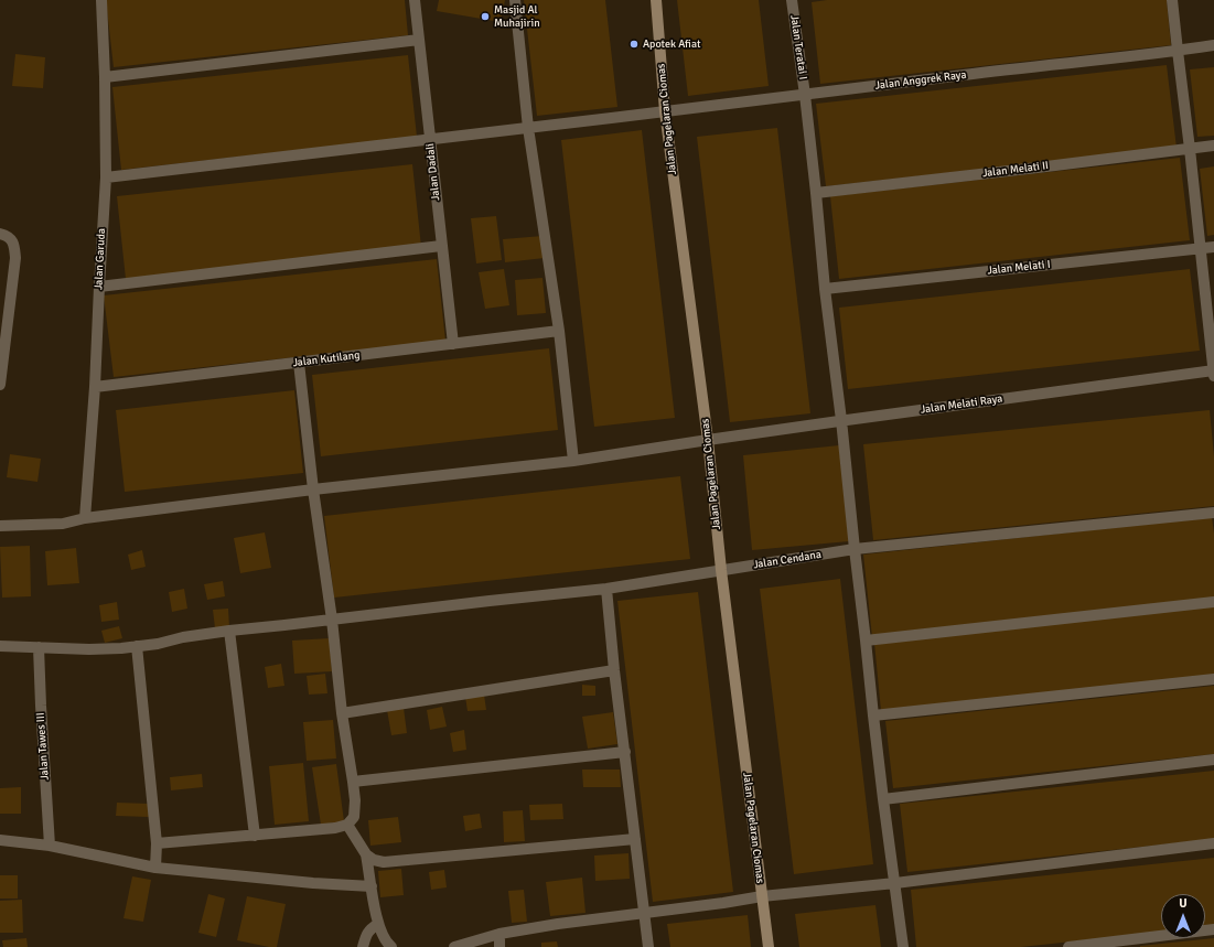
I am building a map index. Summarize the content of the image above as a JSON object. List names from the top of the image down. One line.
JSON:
{"streets":{"main road":["Jalan Pagelaran Ciomas"],"street":["Jalan Teratai I","Jalan Anggrek Raya","Jalan Melati II","Jalan Dadali","Jalan Garuda","Jalan Melati I","Jalan Kutilang","Jalan Melati Raya","Jalan Cendana","Jalan Tawes III"]},"crossings":[["Jalan Teratai I","Jalan Anggrek Raya"],["Jalan Teratai I","Jalan Melati II"],["Jalan Teratai I","Jalan Melati I"],["Jalan Teratai I","Jalan Melati Raya"],["Jalan Teratai I","Jalan Cendana"],["Jalan Anggrek Raya","Jalan Pagelaran Ciomas"],["Jalan Anggrek Raya","Jalan Dadali"],["Jalan Anggrek Raya","Jalan Garuda"],["Jalan Pagelaran Ciomas","Jalan Melati Raya"],["Jalan Pagelaran Ciomas","Jalan Cendana"],["Jalan Dadali","Jalan Kutilang"],["Jalan Garuda","Jalan Kutilang"],["Jalan Garuda","Jalan Melati Raya"],["Jalan Cendana","Jalan Tawes III"]],"places":["Masjid Al Muhajirin","Apotek Afiat"],"north":"top"}
